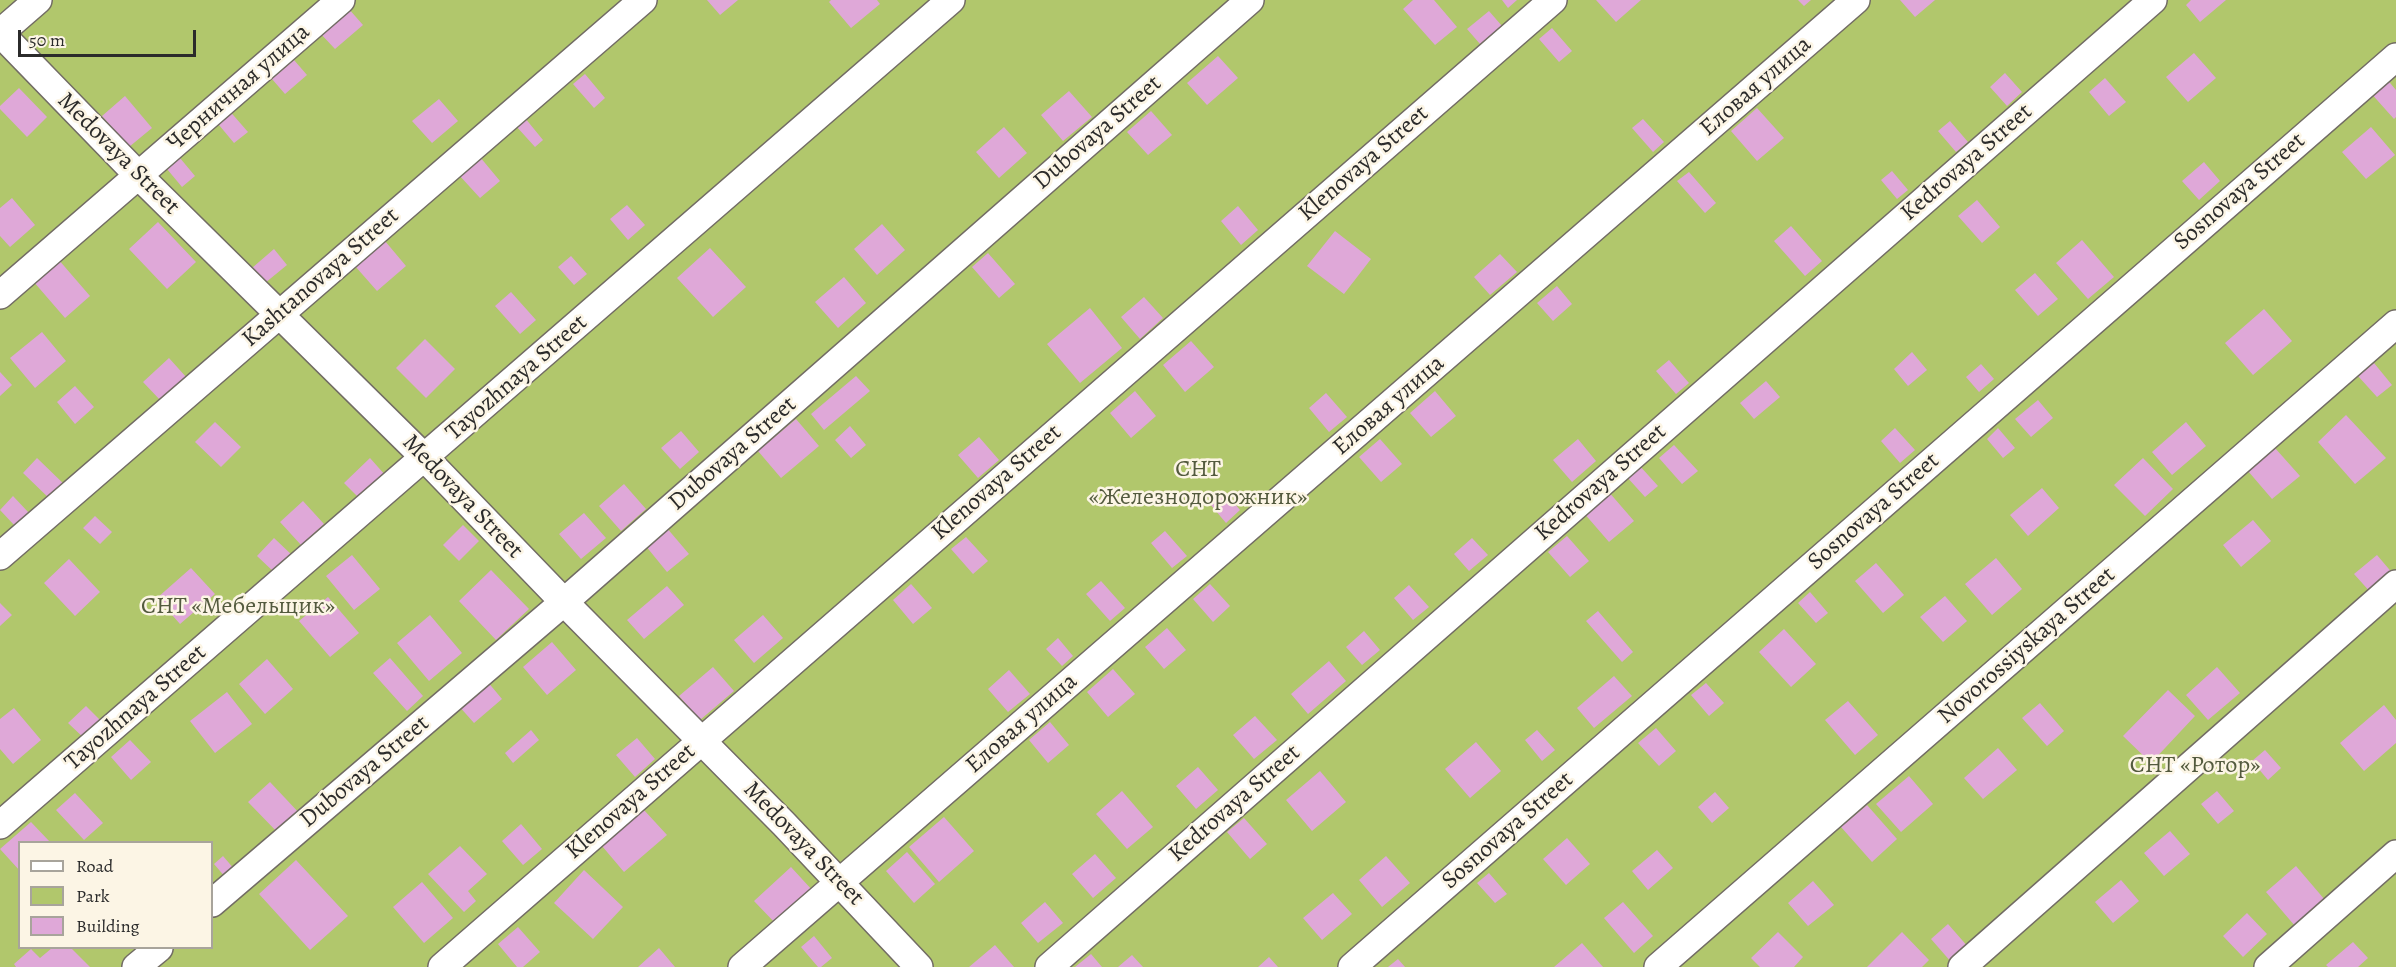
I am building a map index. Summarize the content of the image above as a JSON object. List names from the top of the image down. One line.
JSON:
{"streets":{"street":["Еловая улица","Черничная улица","Dubovaya Street","Medovaya Street","Kedrovaya Street","Klenovaya Street","Sosnovaya Street","Kashtanovaya Street","Tayozhnaya Street","Novorossiyskaya Street"]},"crossings":[["Еловая улица","Medovaya Street"],["Черничная улица","Medovaya Street"],["Dubovaya Street","Medovaya Street"],["Medovaya Street","Klenovaya Street"],["Medovaya Street","Kashtanovaya Street"],["Medovaya Street","Tayozhnaya Street"]],"parks":["СНТ «Железнодорожник»","СНТ «Мебельщик»","СНТ «Ротор»"],"legend":["Road","Park","Building"],"scale_bar":"50 m"}
